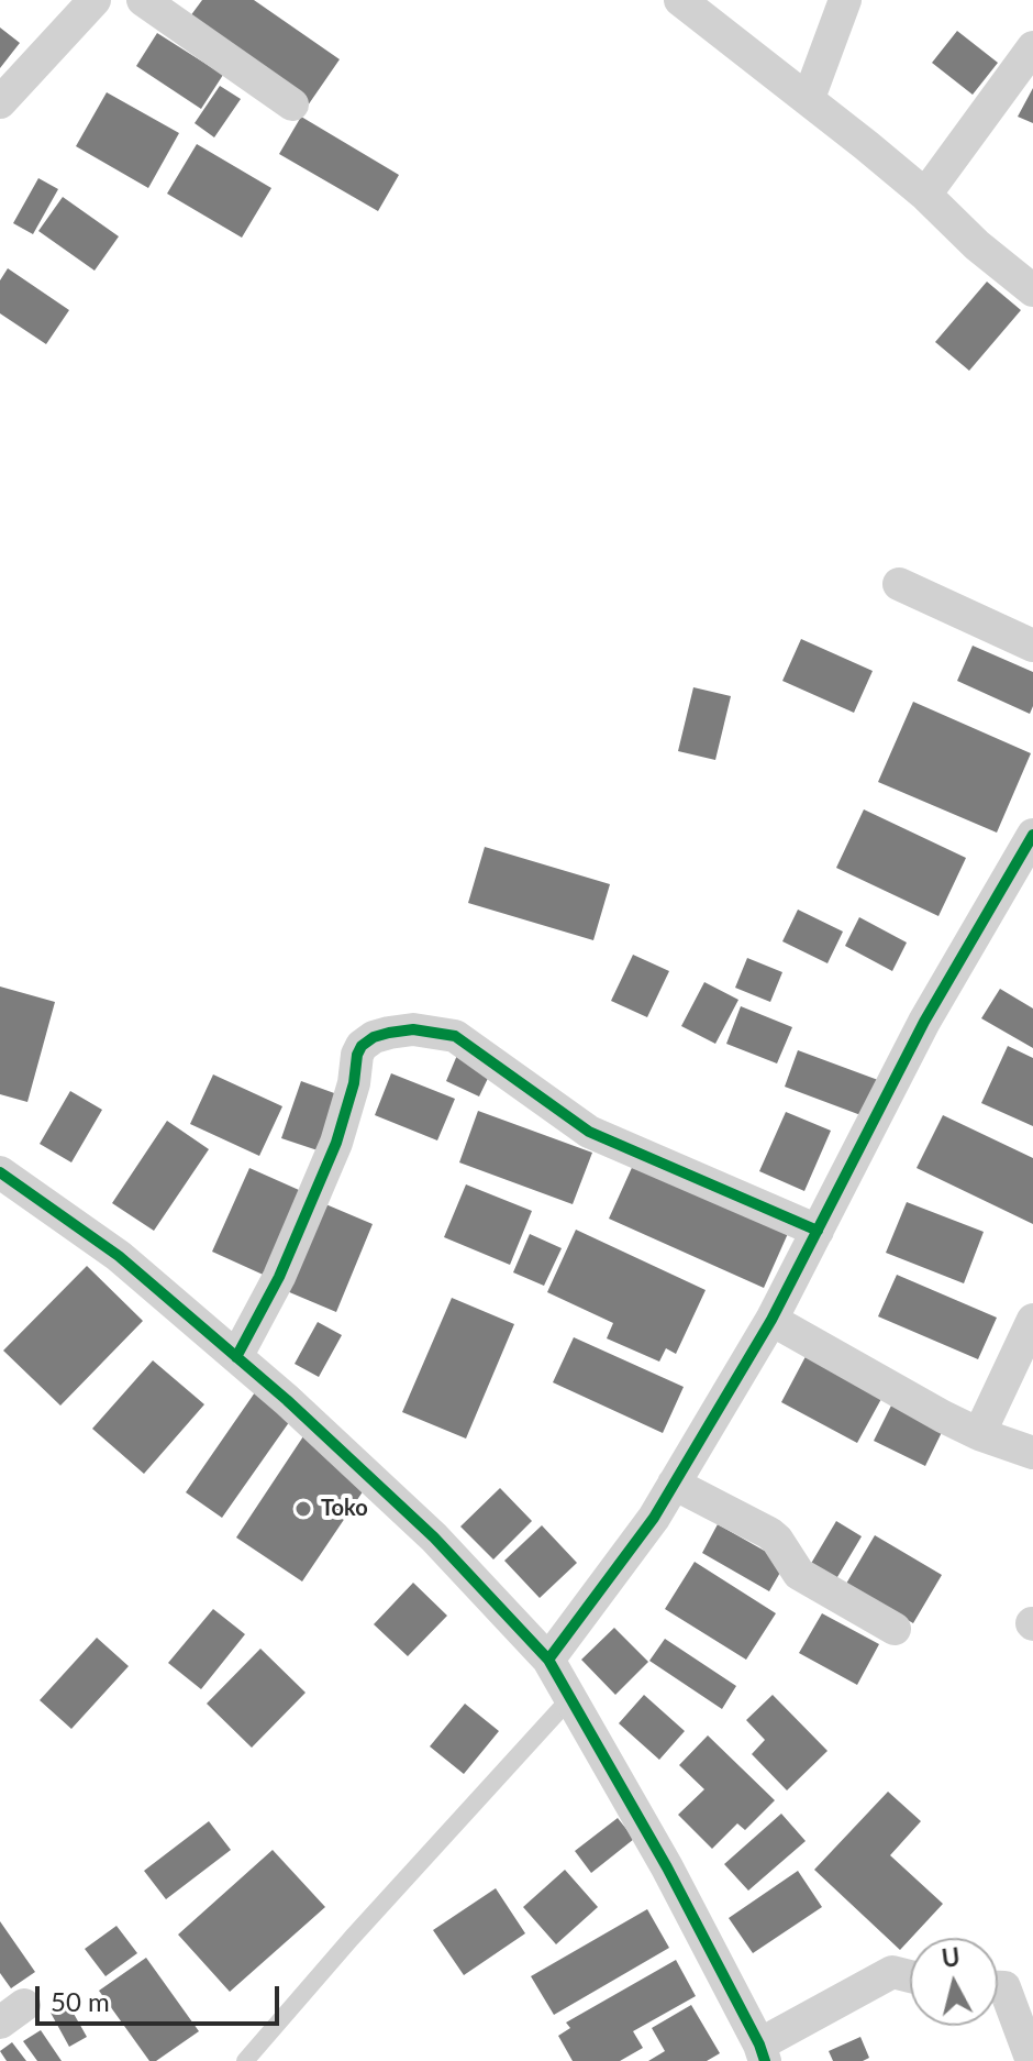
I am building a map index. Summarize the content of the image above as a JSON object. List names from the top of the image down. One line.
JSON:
{"places":["Toko"],"scale_bar":"50 m","north":"top"}
